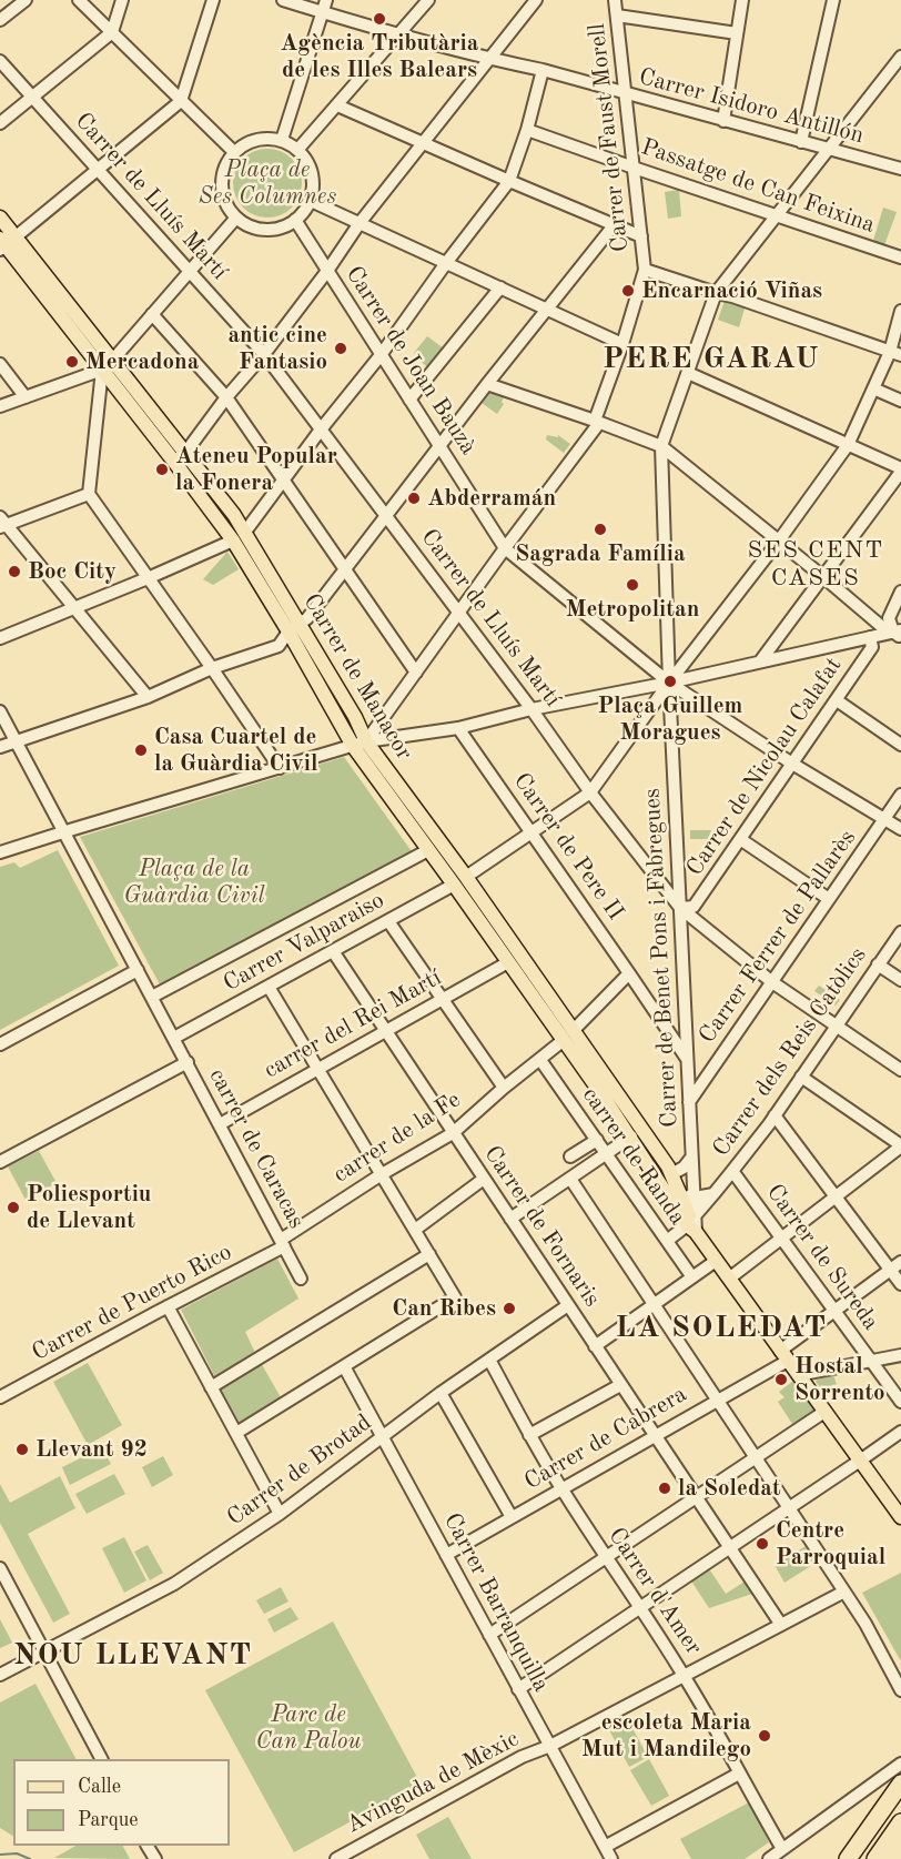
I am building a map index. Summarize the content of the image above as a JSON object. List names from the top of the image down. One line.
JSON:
{"streets":{"main road":["Carrer de Manacor"],"street":["Carrer Isidoro Antillón","Carrer de Faust Morell","Passatge de Can Feixina","Carrer de Lluís Martí","Carrer de Joan Bauzà","Carrer de Nicolau Calafat","Carrer de Pere II","Carrer Ferrer de Pallarès","Carrer Valparaiso","Carrer de Benet Pons i Fàbregues","carrer del Rei Martí","Carrer dels Reis Catòlics","carrer de la Fe","carrer de Caracas","carrer de Randa","Carrer de Fornaris","Carrer de Sureda","Carrer de Puerto Rico","Carrer de Cabrera","Carrer de Brotad","Carrer d'Amer","Carrer Barranquilla","Avinguda de Mèxic"]},"crossings":[["Carrer Isidoro Antillón","Carrer de Faust Morell"],["Carrer de Faust Morell","Passatge de Can Feixina"],["Carrer de Lluís Martí","Carrer de Nicolau Calafat"],["Carrer de Lluís Martí","Carrer Ferrer de Pallarès"],["Carrer de Lluís Martí","Carrer de Benet Pons i Fàbregues"],["Carrer de Lluís Martí","Carrer dels Reis Catòlics"],["Carrer de Joan Bauzà","Carrer de Nicolau Calafat"],["Carrer de Joan Bauzà","Carrer Ferrer de Pallarès"],["Carrer de Joan Bauzà","Carrer de Benet Pons i Fàbregues"],["Carrer de Manacor","Carrer Valparaiso"],["Carrer de Manacor","Carrer de Benet Pons i Fàbregues"],["Carrer de Manacor","carrer del Rei Martí"],["Carrer de Manacor","Carrer dels Reis Catòlics"],["Carrer de Manacor","carrer de la Fe"],["Carrer de Manacor","Carrer de Cabrera"],["Carrer de Nicolau Calafat","Carrer de Benet Pons i Fàbregues"],["Carrer de Pere II","Carrer de Benet Pons i Fàbregues"],["Carrer de Pere II","carrer de la Fe"],["Carrer Ferrer de Pallarès","Carrer de Benet Pons i Fàbregues"],["Carrer Valparaiso","carrer de Caracas"],["Carrer Valparaiso","Carrer de Fornaris"],["Carrer de Benet Pons i Fàbregues","Carrer dels Reis Catòlics"],["carrer del Rei Martí","carrer de Caracas"],["carrer del Rei Martí","Carrer de Fornaris"],["Carrer dels Reis Catòlics","carrer de Randa"],["Carrer dels Reis Catòlics","Carrer de Sureda"],["carrer de la Fe","carrer de Caracas"],["carrer de la Fe","carrer de Randa"],["carrer de la Fe","Carrer de Fornaris"],["carrer de la Fe","Carrer de Puerto Rico"],["carrer de Caracas","Carrer de Puerto Rico"],["Carrer de Fornaris","Carrer de Cabrera"],["Carrer de Fornaris","Carrer de Brotad"],["Carrer de Fornaris","Avinguda de Mèxic"],["Carrer de Sureda","Carrer de Cabrera"],["Carrer de Cabrera","Carrer d'Amer"],["Carrer de Cabrera","Carrer Barranquilla"],["Carrer de Brotad","Carrer d'Amer"],["Carrer de Brotad","Carrer Barranquilla"],["Carrer d'Amer","Avinguda de Mèxic"],["Carrer Barranquilla","Avinguda de Mèxic"]],"districts":["PERE GARAU","SES CENT CASES","LA SOLEDAT","NOU LLEVANT"],"parks":["Plaça de Ses Columnes","Plaça de la Guàrdia Civil","Parc de Can Palou"],"places":["Agència Tributària de les Illes Balears","Encarnació Viñas","antic cine Fantasio","Mercadona","Ateneu Popular la Fonera","Abderramán","Sagrada Família","Boc City","Metropolitan","Plaça Guillem Moragues","Casa Cuartel de la Guàrdia Civil","Poliesportiu de Llevant","Can Ribes","Hostal Sorrento","Llevant 92","la Soledat","Centre Parroquial","escoleta Maria Mut i Mandilego"],"legend":["Calle","Parque"]}
